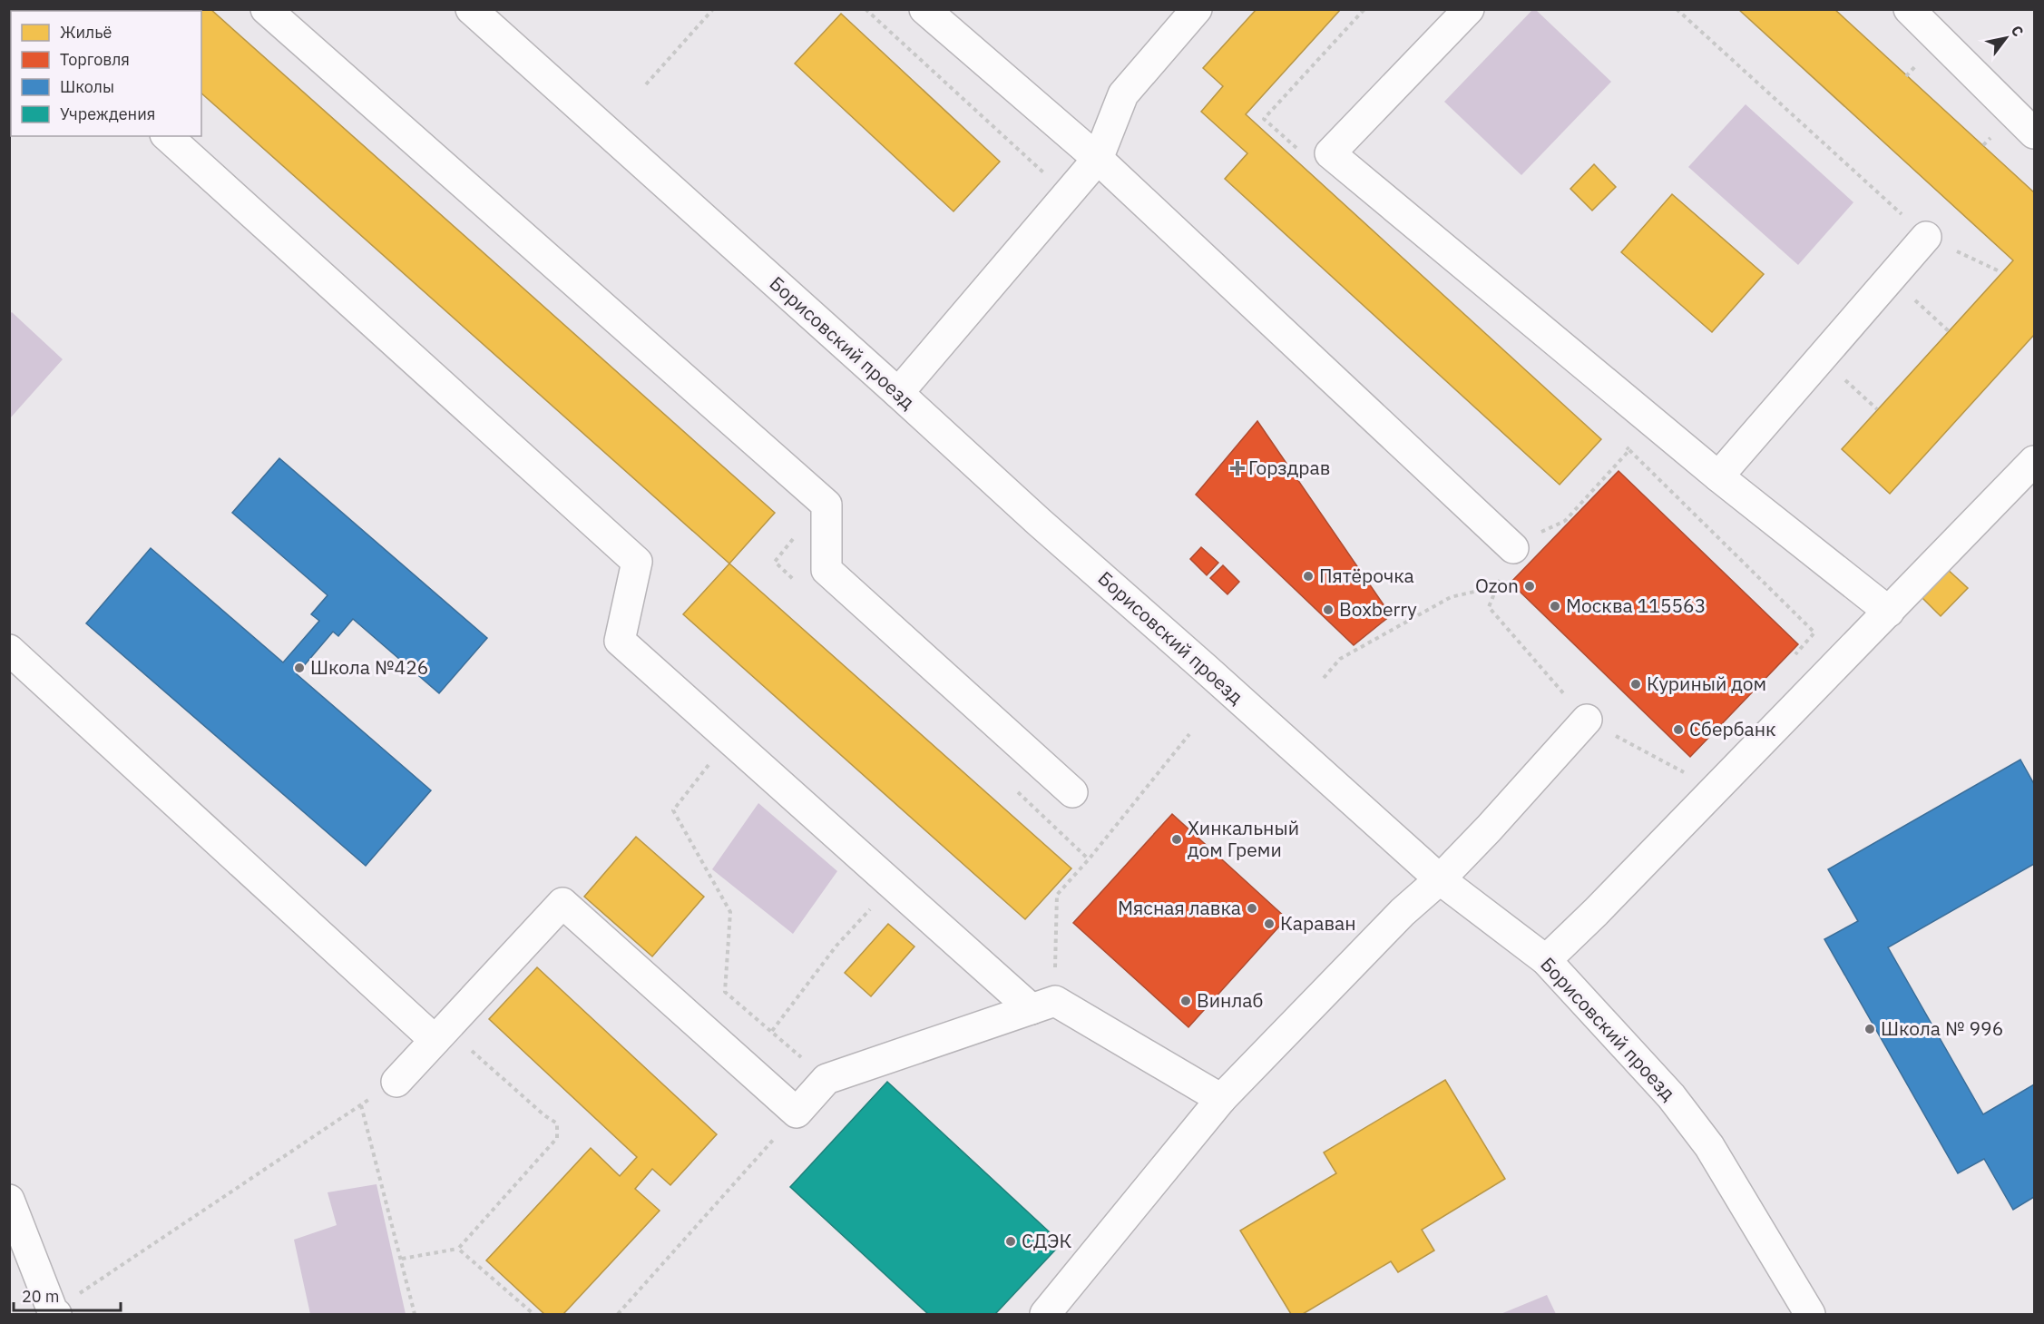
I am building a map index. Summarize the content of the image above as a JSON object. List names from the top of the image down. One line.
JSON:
{"streets":{"street":["Борисовский проезд"]},"places":{"health":["Горздрав"],"other":["Пятёрочка","Ozon","Москва 115563","Boxberry","Школа №426","Куриный дом","Сбербанк","Хинкальный дом Греми","Мясная лавка","Караван","Винлаб","Школа № 996","СДЭК"]},"legend":["Жильё","Торговля","Школы","Учреждения"],"scale_bar":"20 m","north":"top right"}
